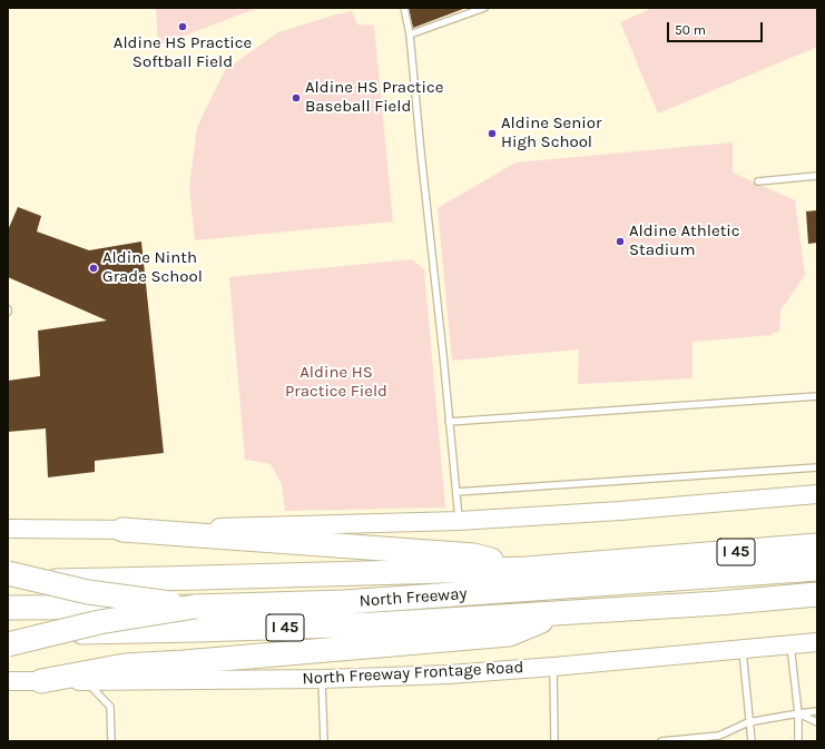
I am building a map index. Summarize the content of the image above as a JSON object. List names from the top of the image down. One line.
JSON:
{"streets":{"highway":["I 45","North Freeway"],"main road":["North Freeway Frontage Road"]},"parks":["Aldine HS Practice Field"],"places":["Aldine HS Practice Softball Field","Aldine HS Practice Baseball Field","Aldine Senior High School","Aldine Athletic Stadium","Aldine Ninth Grade School"],"scale_bar":"50 m"}
